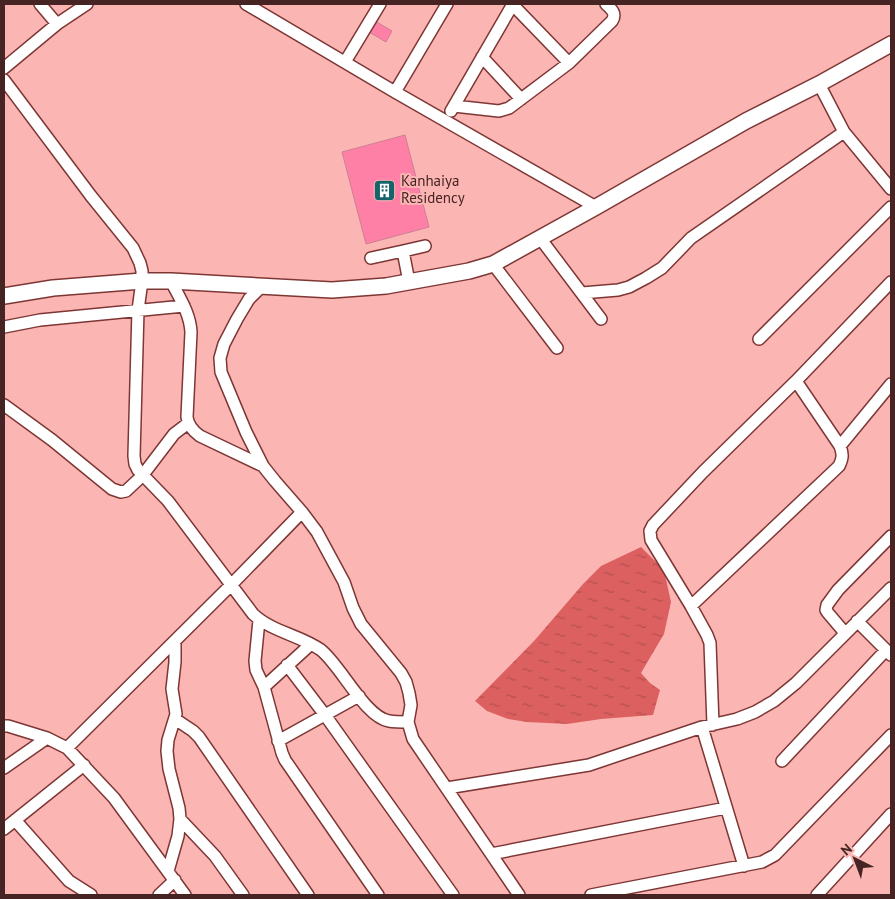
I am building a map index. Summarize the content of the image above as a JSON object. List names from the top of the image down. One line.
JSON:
{"places":{"building":["Kanhaiya Residency"]},"north":"top left"}
